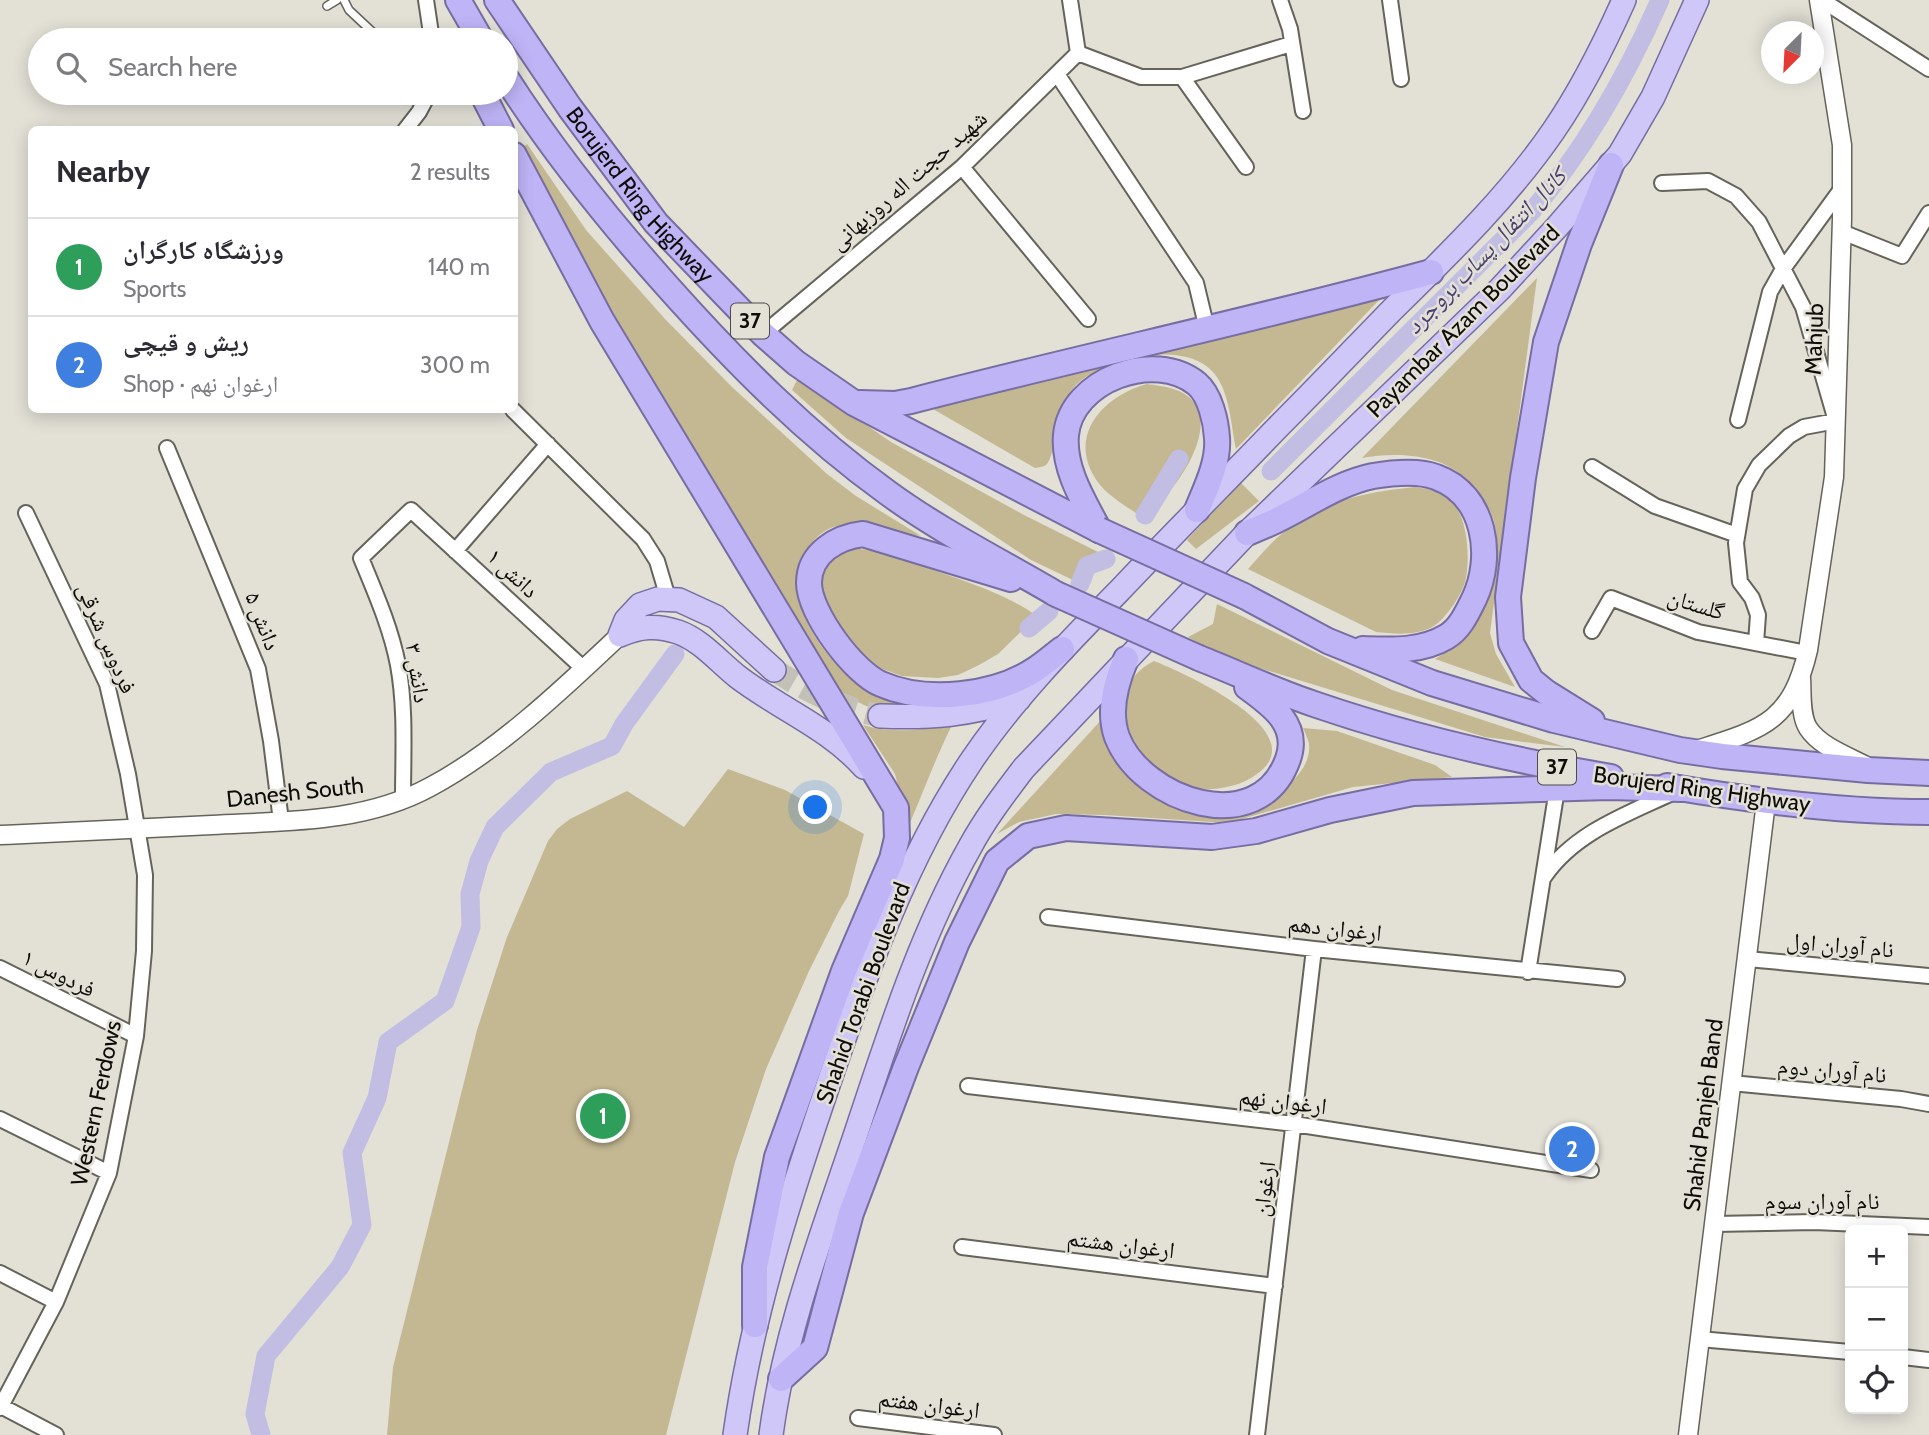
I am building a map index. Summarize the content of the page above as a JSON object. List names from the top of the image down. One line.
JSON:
{"streets":{"highway":["Borujerd Ring Highway","37"],"main road":["Payambar Azam Boulevard","Shahid Torabi Boulevard"],"street":["شهید حجت اله روزبهانی","Mahjub","دانش ۱","گلستان","دانش ۵","فردوس شرقی","دانش ۳","Danesh South","ارغوان دهم","نام آوران اول","فردوس ۱","نام آوران دوم","ارغوان نهم","Western Ferdows","Shahid Panjeh Band","ارغوان","نام آوران سوم","ارغوان هشتم","ارغوان هفتم"]},"crossings":[["شهید حجت اله روزبهانی","Borujerd Ring Highway"],["Borujerd Ring Highway","37"],["Borujerd Ring Highway","Shahid Panjeh Band"],["Payambar Azam Boulevard","Shahid Torabi Boulevard"],["Mahjub","گلستان"],["دانش ۱","دانش ۳"],["دانش ۱","Danesh South"],["دانش ۵","Danesh South"],["فردوس شرقی","Danesh South"],["فردوس شرقی","Western Ferdows"],["دانش ۳","Danesh South"],["Danesh South","Western Ferdows"],["ارغوان دهم","ارغوان"],["نام آوران اول","Shahid Panjeh Band"],["فردوس ۱","Western Ferdows"],["نام آوران دوم","Shahid Panjeh Band"],["ارغوان نهم","ارغوان"],["Shahid Panjeh Band","نام آوران سوم"],["ارغوان","ارغوان هشتم"]],"water":["کانال انتقال پساب بروجرد"],"north":"bottom left","page":{"search":"Search here","heading":["Nearby","2 results"],"list":[{"mark":"1","name":"ورزشگاه کارگران","note":"Sports","value":"140 m"},{"mark":"2","name":"ریش و قیچی","note":"Shop · ارغوان نهم","value":"300 m"}],"pins":["1","2"],"map_buttons":["+","−"]}}
